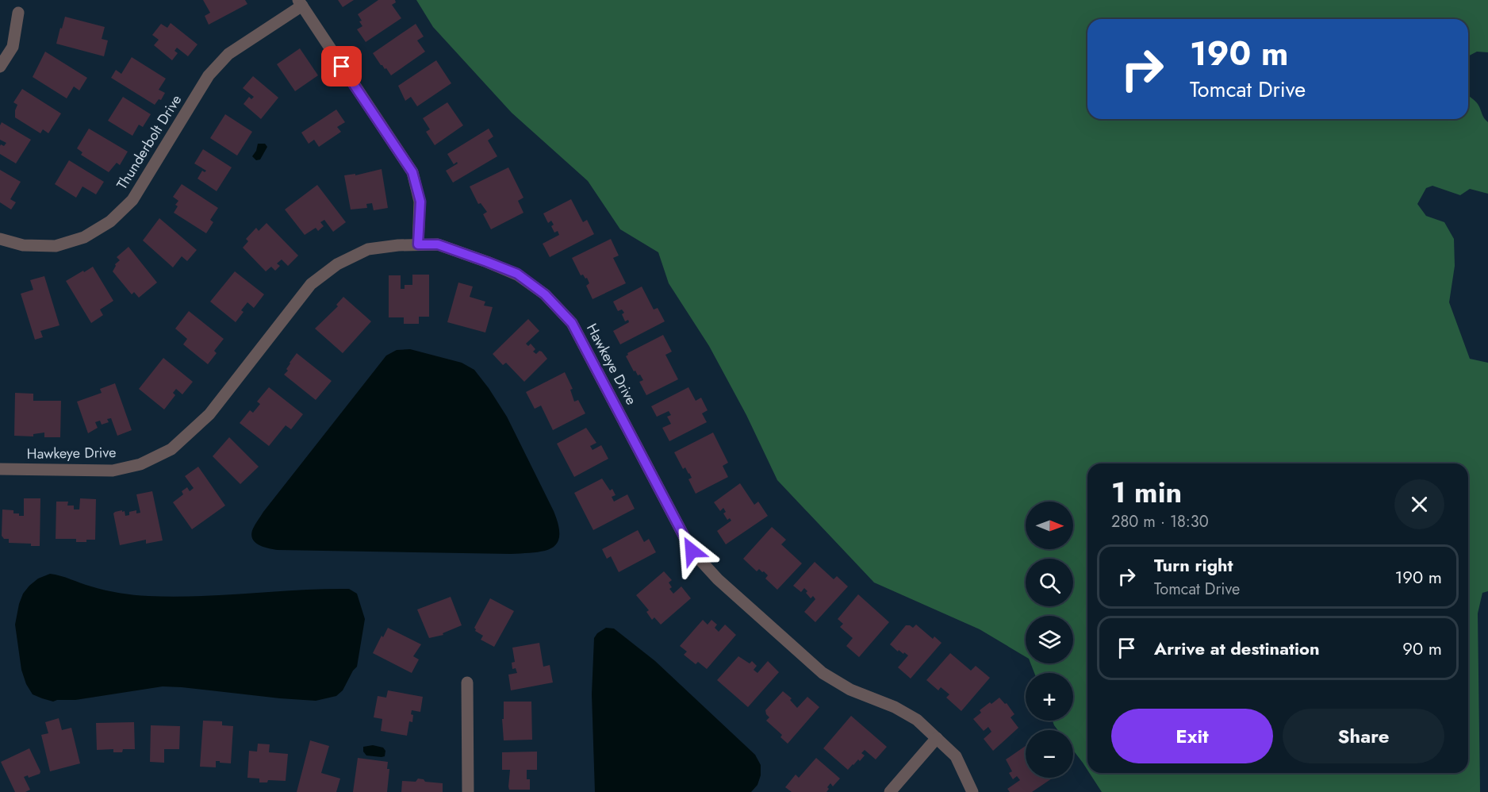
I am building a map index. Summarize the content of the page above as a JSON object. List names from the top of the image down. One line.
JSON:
{"streets":{"street":["Thunderbolt Drive","Hawkeye Drive"]},"north":"right","page":{"turn":["190 m","Tomcat Drive"],"heading":["1 min","280 m · 18:30"],"map_buttons":["+","−"],"list":[{"name":"Turn right","note":"Tomcat Drive","value":"190 m"},{"name":"Arrive at destination","value":"90 m"}],"buttons":["Exit","Share"]}}
